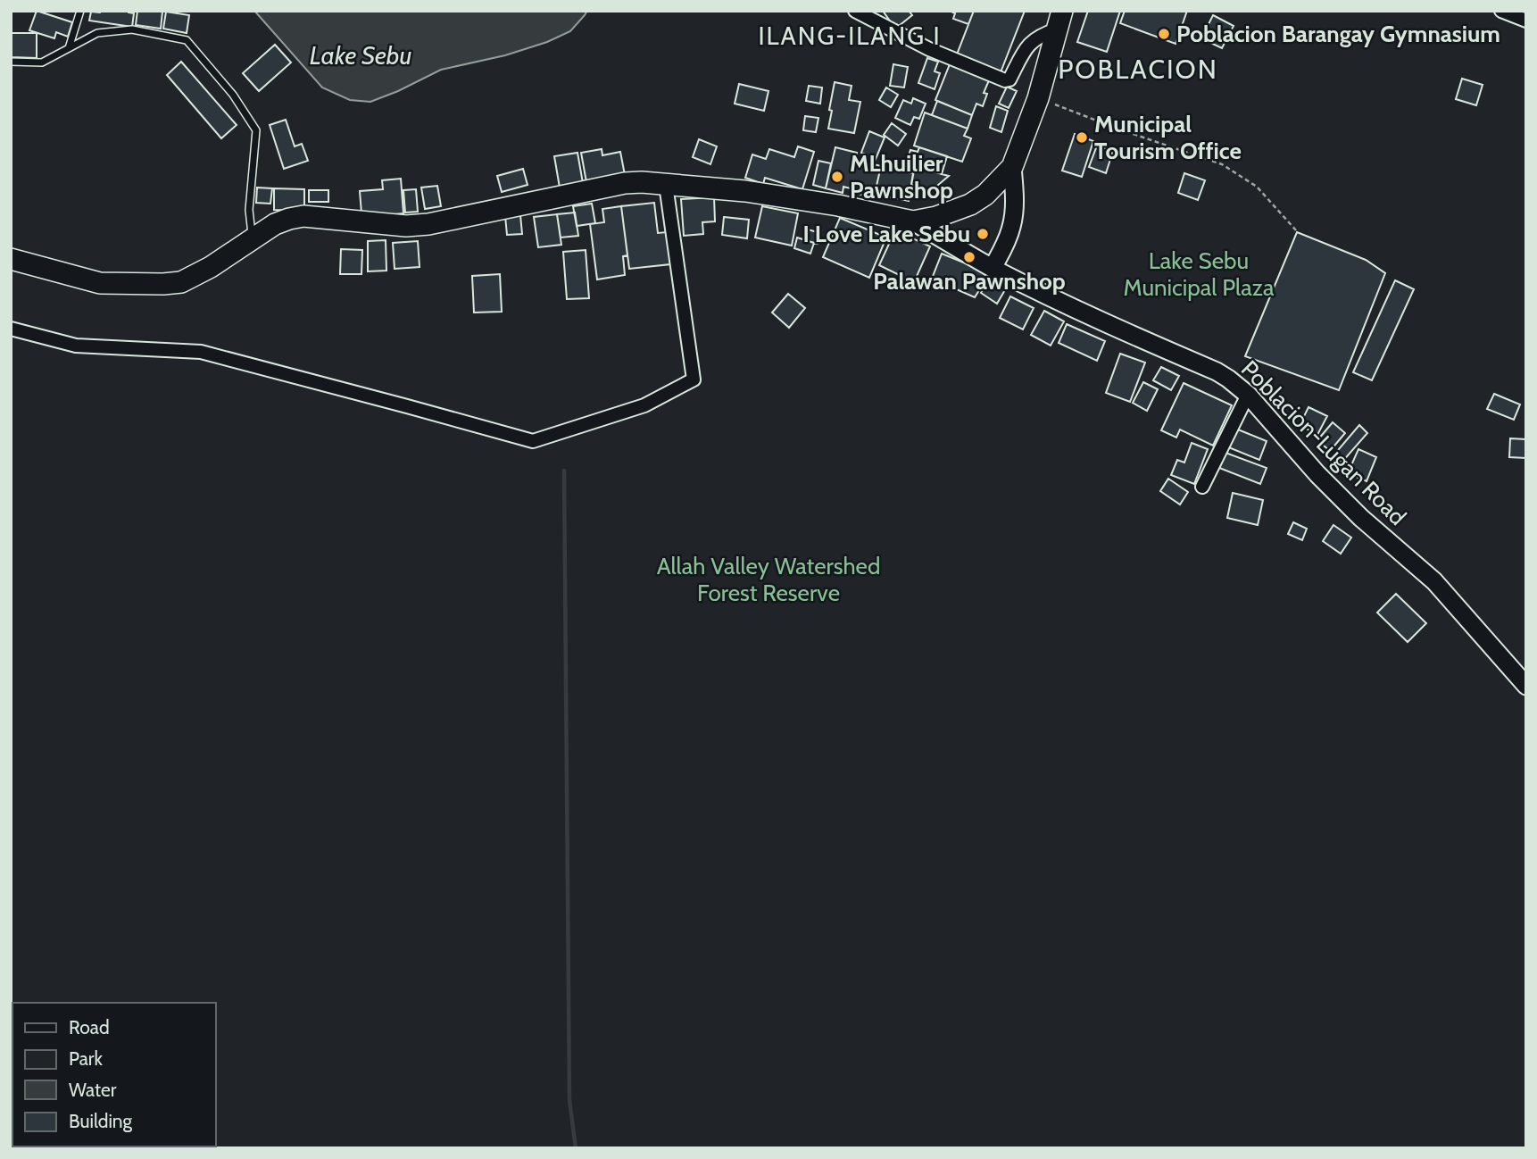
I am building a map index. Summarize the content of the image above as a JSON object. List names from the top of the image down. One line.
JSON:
{"streets":{"main road":["Poblacion-Lugan Road"]},"districts":["ILANG-ILANG I","POBLACION"],"water":["Lake Sebu"],"parks":["Lake Sebu Municipal Plaza","Allah Valley Watershed Forest Reserve"],"places":["Poblacion Barangay Gymnasium","Municipal Tourism Office","MLhuilier Pawnshop","I Love Lake Sebu","Palawan Pawnshop"],"legend":["Road","Park","Water","Building"]}
